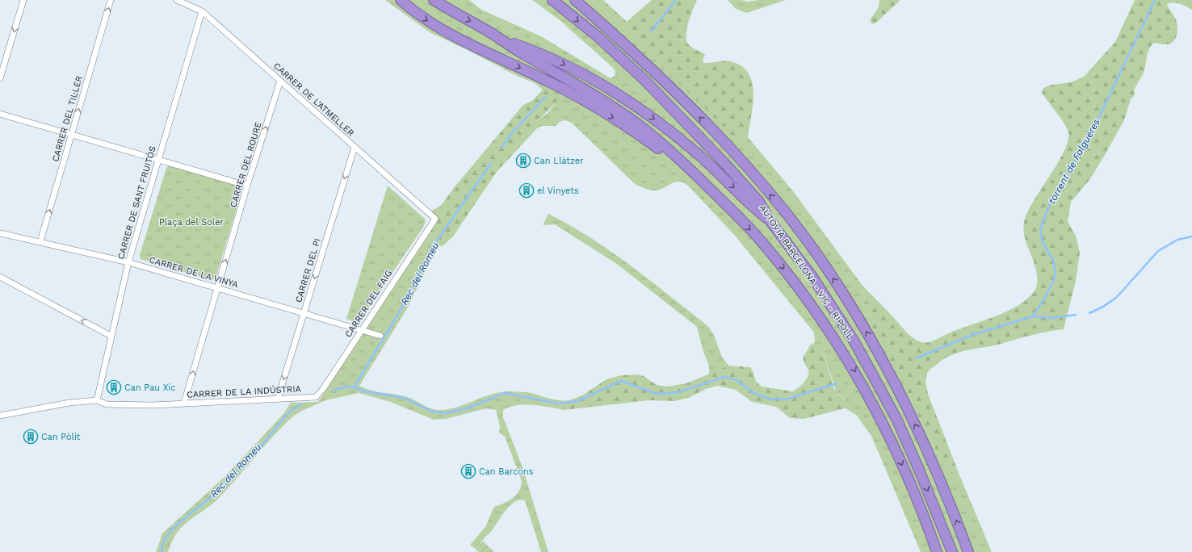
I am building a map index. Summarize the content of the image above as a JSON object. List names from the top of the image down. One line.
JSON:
{"streets":{"highway":["AUTOVIA BARCELONA - VIC - RIPOLL"],"street":["CARRER DE L'ATMELLER","CARRER DEL TIL·LER","CARRER DEL ROURE","CARRER DE SANT FRUITÓS","CARRER DEL PI","CARRER DE LA VINYA","CARRER DEL FAIG","CARRER DE LA INDÚSTRIA"]},"crossings":[["CARRER DE L'ATMELLER","CARRER DEL ROURE"],["CARRER DE L'ATMELLER","CARRER DE SANT FRUITÓS"],["CARRER DE L'ATMELLER","CARRER DEL PI"],["CARRER DE L'ATMELLER","CARRER DEL FAIG"],["CARRER DEL TIL·LER","CARRER DE LA VINYA"],["CARRER DEL ROURE","CARRER DE LA VINYA"],["CARRER DEL ROURE","CARRER DE LA INDÚSTRIA"],["CARRER DE SANT FRUITÓS","CARRER DE LA VINYA"],["CARRER DE SANT FRUITÓS","CARRER DE LA INDÚSTRIA"],["CARRER DEL PI","CARRER DE LA VINYA"],["CARRER DEL PI","CARRER DE LA INDÚSTRIA"],["CARRER DE LA VINYA","CARRER DEL FAIG"],["CARRER DEL FAIG","CARRER DE LA INDÚSTRIA"]],"one_way":["CARRER DEL TIL·LER","CARRER DEL ROURE","CARRER DEL PI"],"water":["torrent de Falgueres","Rec del Romeu"],"parks":["Plaça del Soler"],"places":{"building":["Can Llàtzer","el Vinyets","Can Pau Xic","Can Pòlit","Can Barcons"]}}
